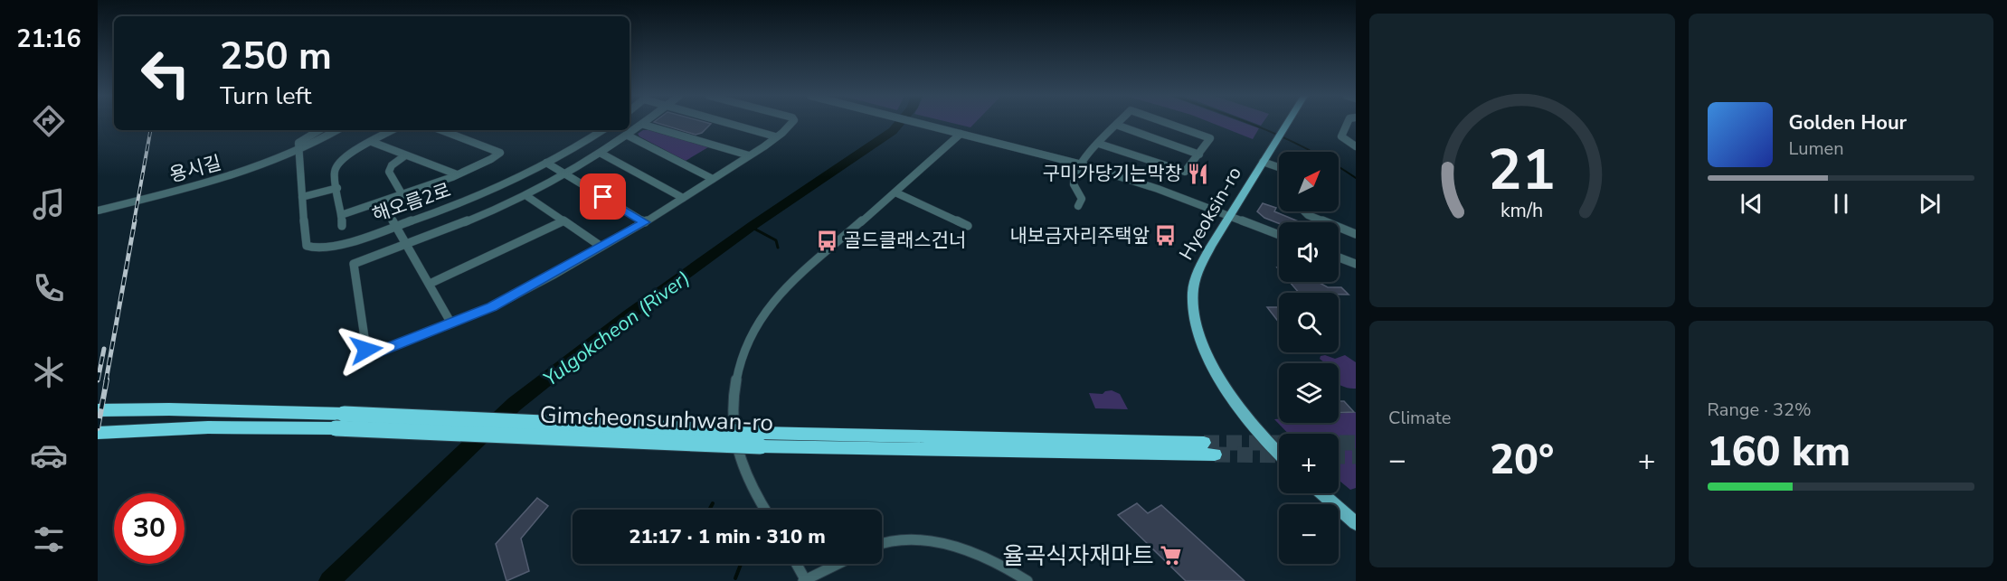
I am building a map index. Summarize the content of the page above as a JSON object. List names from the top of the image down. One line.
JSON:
{"streets":{"highway":["Gimcheonsunhwan-ro"],"main road":["Hyeoksin-ro"],"street":["용시길","해오름2로"]},"crossings":[["용시길","해오름2로"]],"water":["Yulgokcheon (River)"],"places":{"restaurant":["구미가당기는막창"],"bus stop":["내보금자리주택앞","골드클래스건너"],"supermarket":["율곡식자재마트"]},"north":"top right","page":{"tabs":"21:16","turn":["250 m","Turn left"],"song":["Golden Hour","Lumen"],"map_buttons":["+","−"],"tile":["Climate",["Range · 32%","160 km"]],"heat":["−","20°","+"],"limit":"30","trip":"21:17 · 1 min · 310 m","gauge":["21","km/h"]}}
